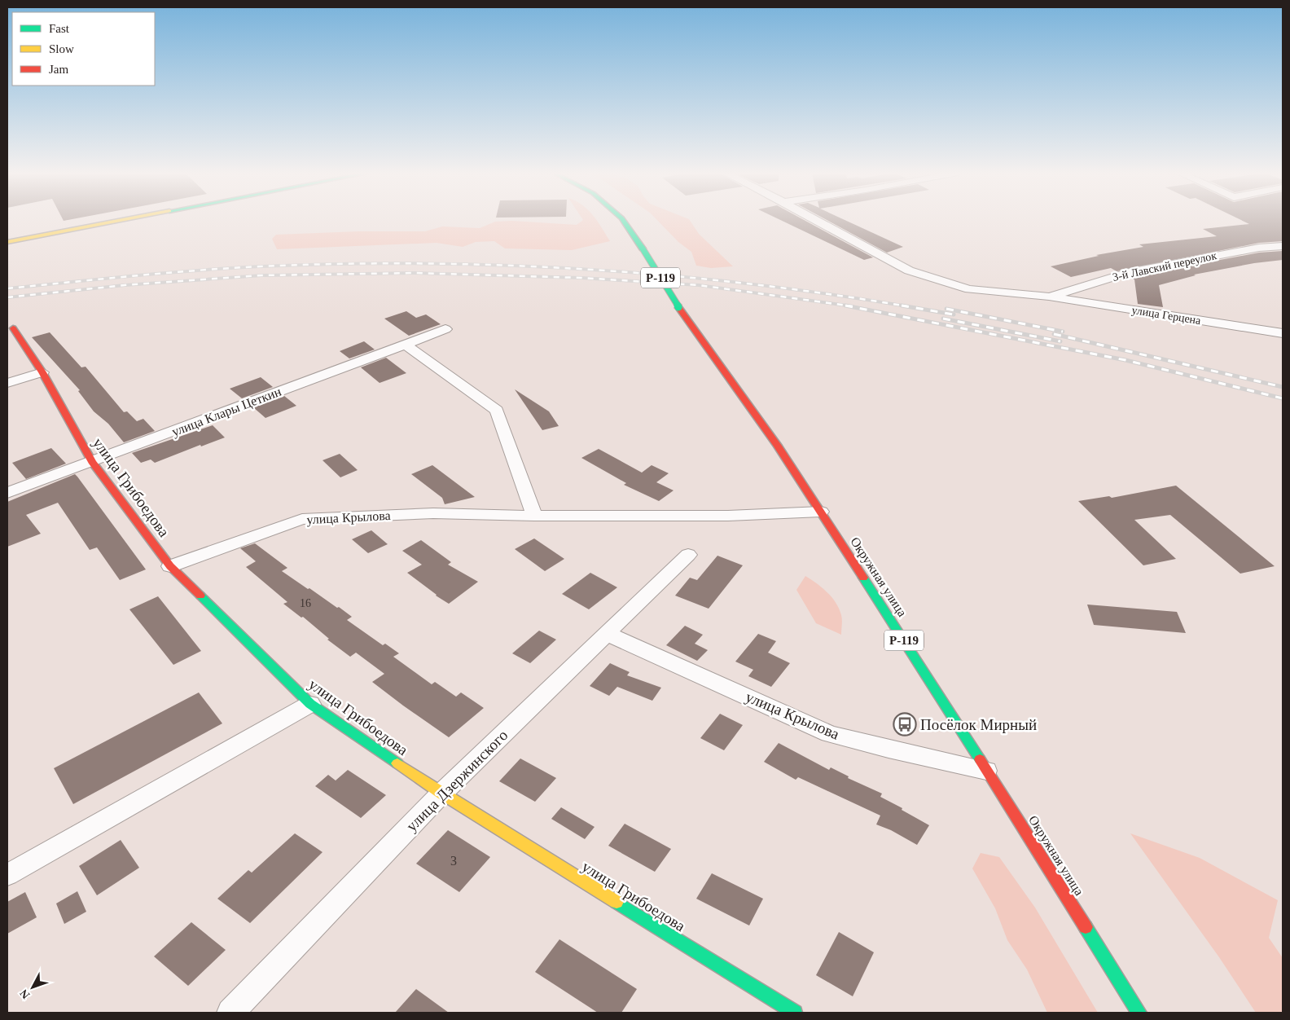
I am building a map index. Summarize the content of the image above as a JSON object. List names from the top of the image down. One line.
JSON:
{"streets":{"main road":["Р-119","улица Грибоедова","Окружная улица"],"street":["3-й Лавский переулок","улица Герцена","улица Клары Цеткин","улица Крылова","улица Дзержинского"]},"crossings":[["3-й Лавский переулок","улица Герцена"],["улица Клары Цеткин","улица Грибоедова"],["улица Грибоедова","улица Крылова"],["улица Грибоедова","улица Дзержинского"],["улица Крылова","Окружная улица"],["улица Крылова","улица Дзержинского"]],"places":{"bus stop":["Посёлок Мирный"]},"house_numbers":["16","3"],"legend":["Fast","Slow","Jam"],"north":"bottom left"}
